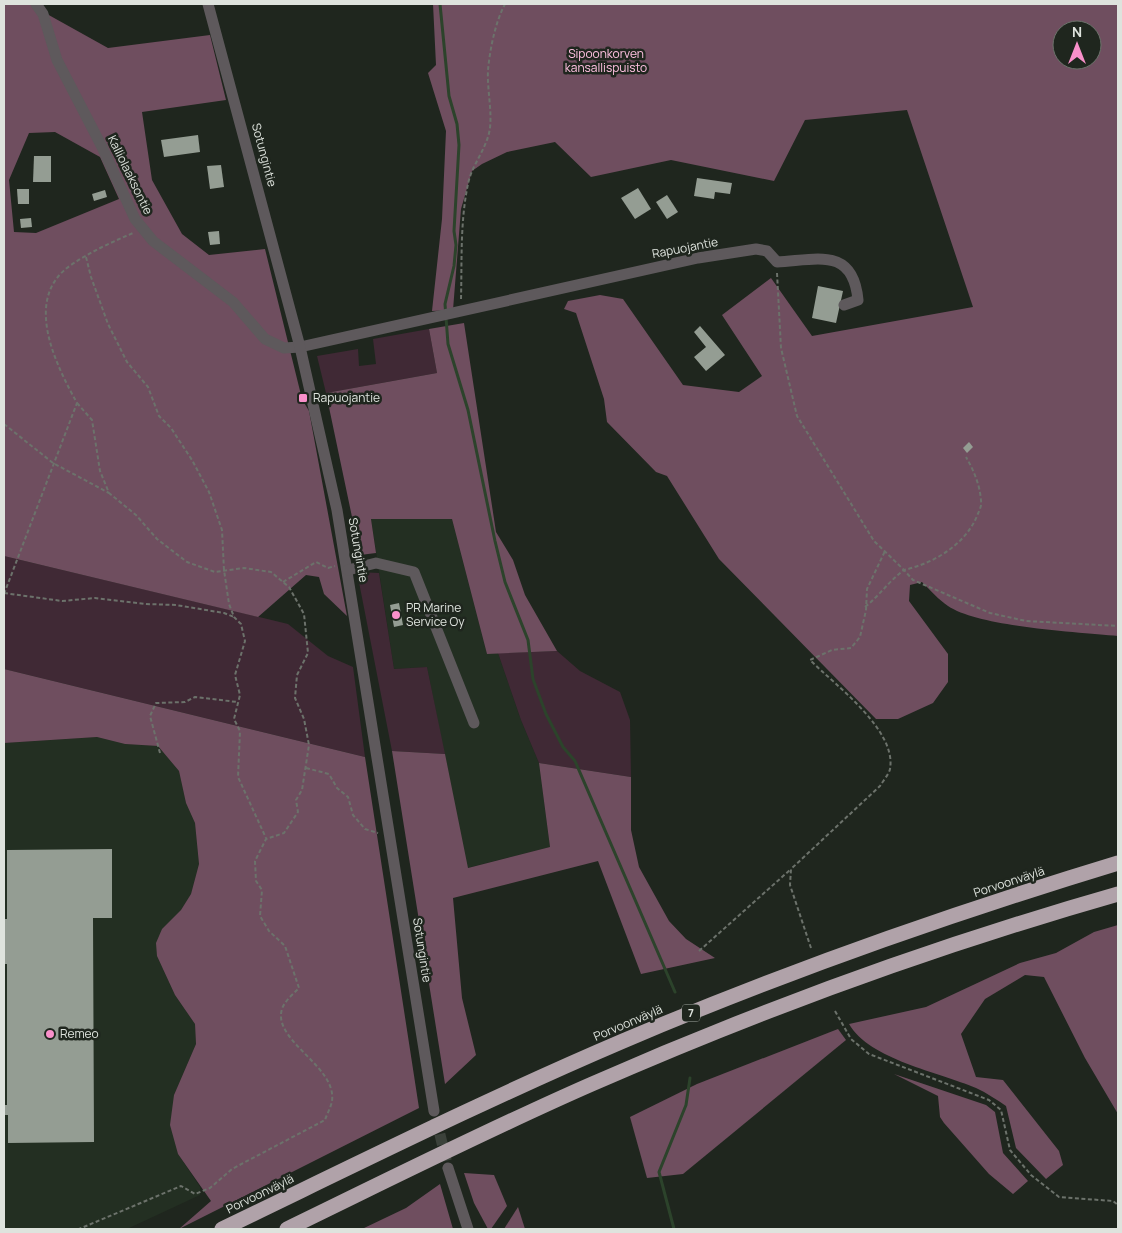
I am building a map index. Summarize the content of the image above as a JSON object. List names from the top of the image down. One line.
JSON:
{"streets":{"highway":["Porvoonväylä","7"],"street":["Sotungintie","Kalliolaaksontie","Rapuojantie"]},"crossings":[["Sotungintie","Kalliolaaksontie"],["Sotungintie","Rapuojantie"],["Kalliolaaksontie","Rapuojantie"]],"parks":["Sipoonkorven kansallispuisto"],"places":{"transit":["Rapuojantie"],"other":["PR Marine Service Oy","Remeo"]},"north":"top"}
